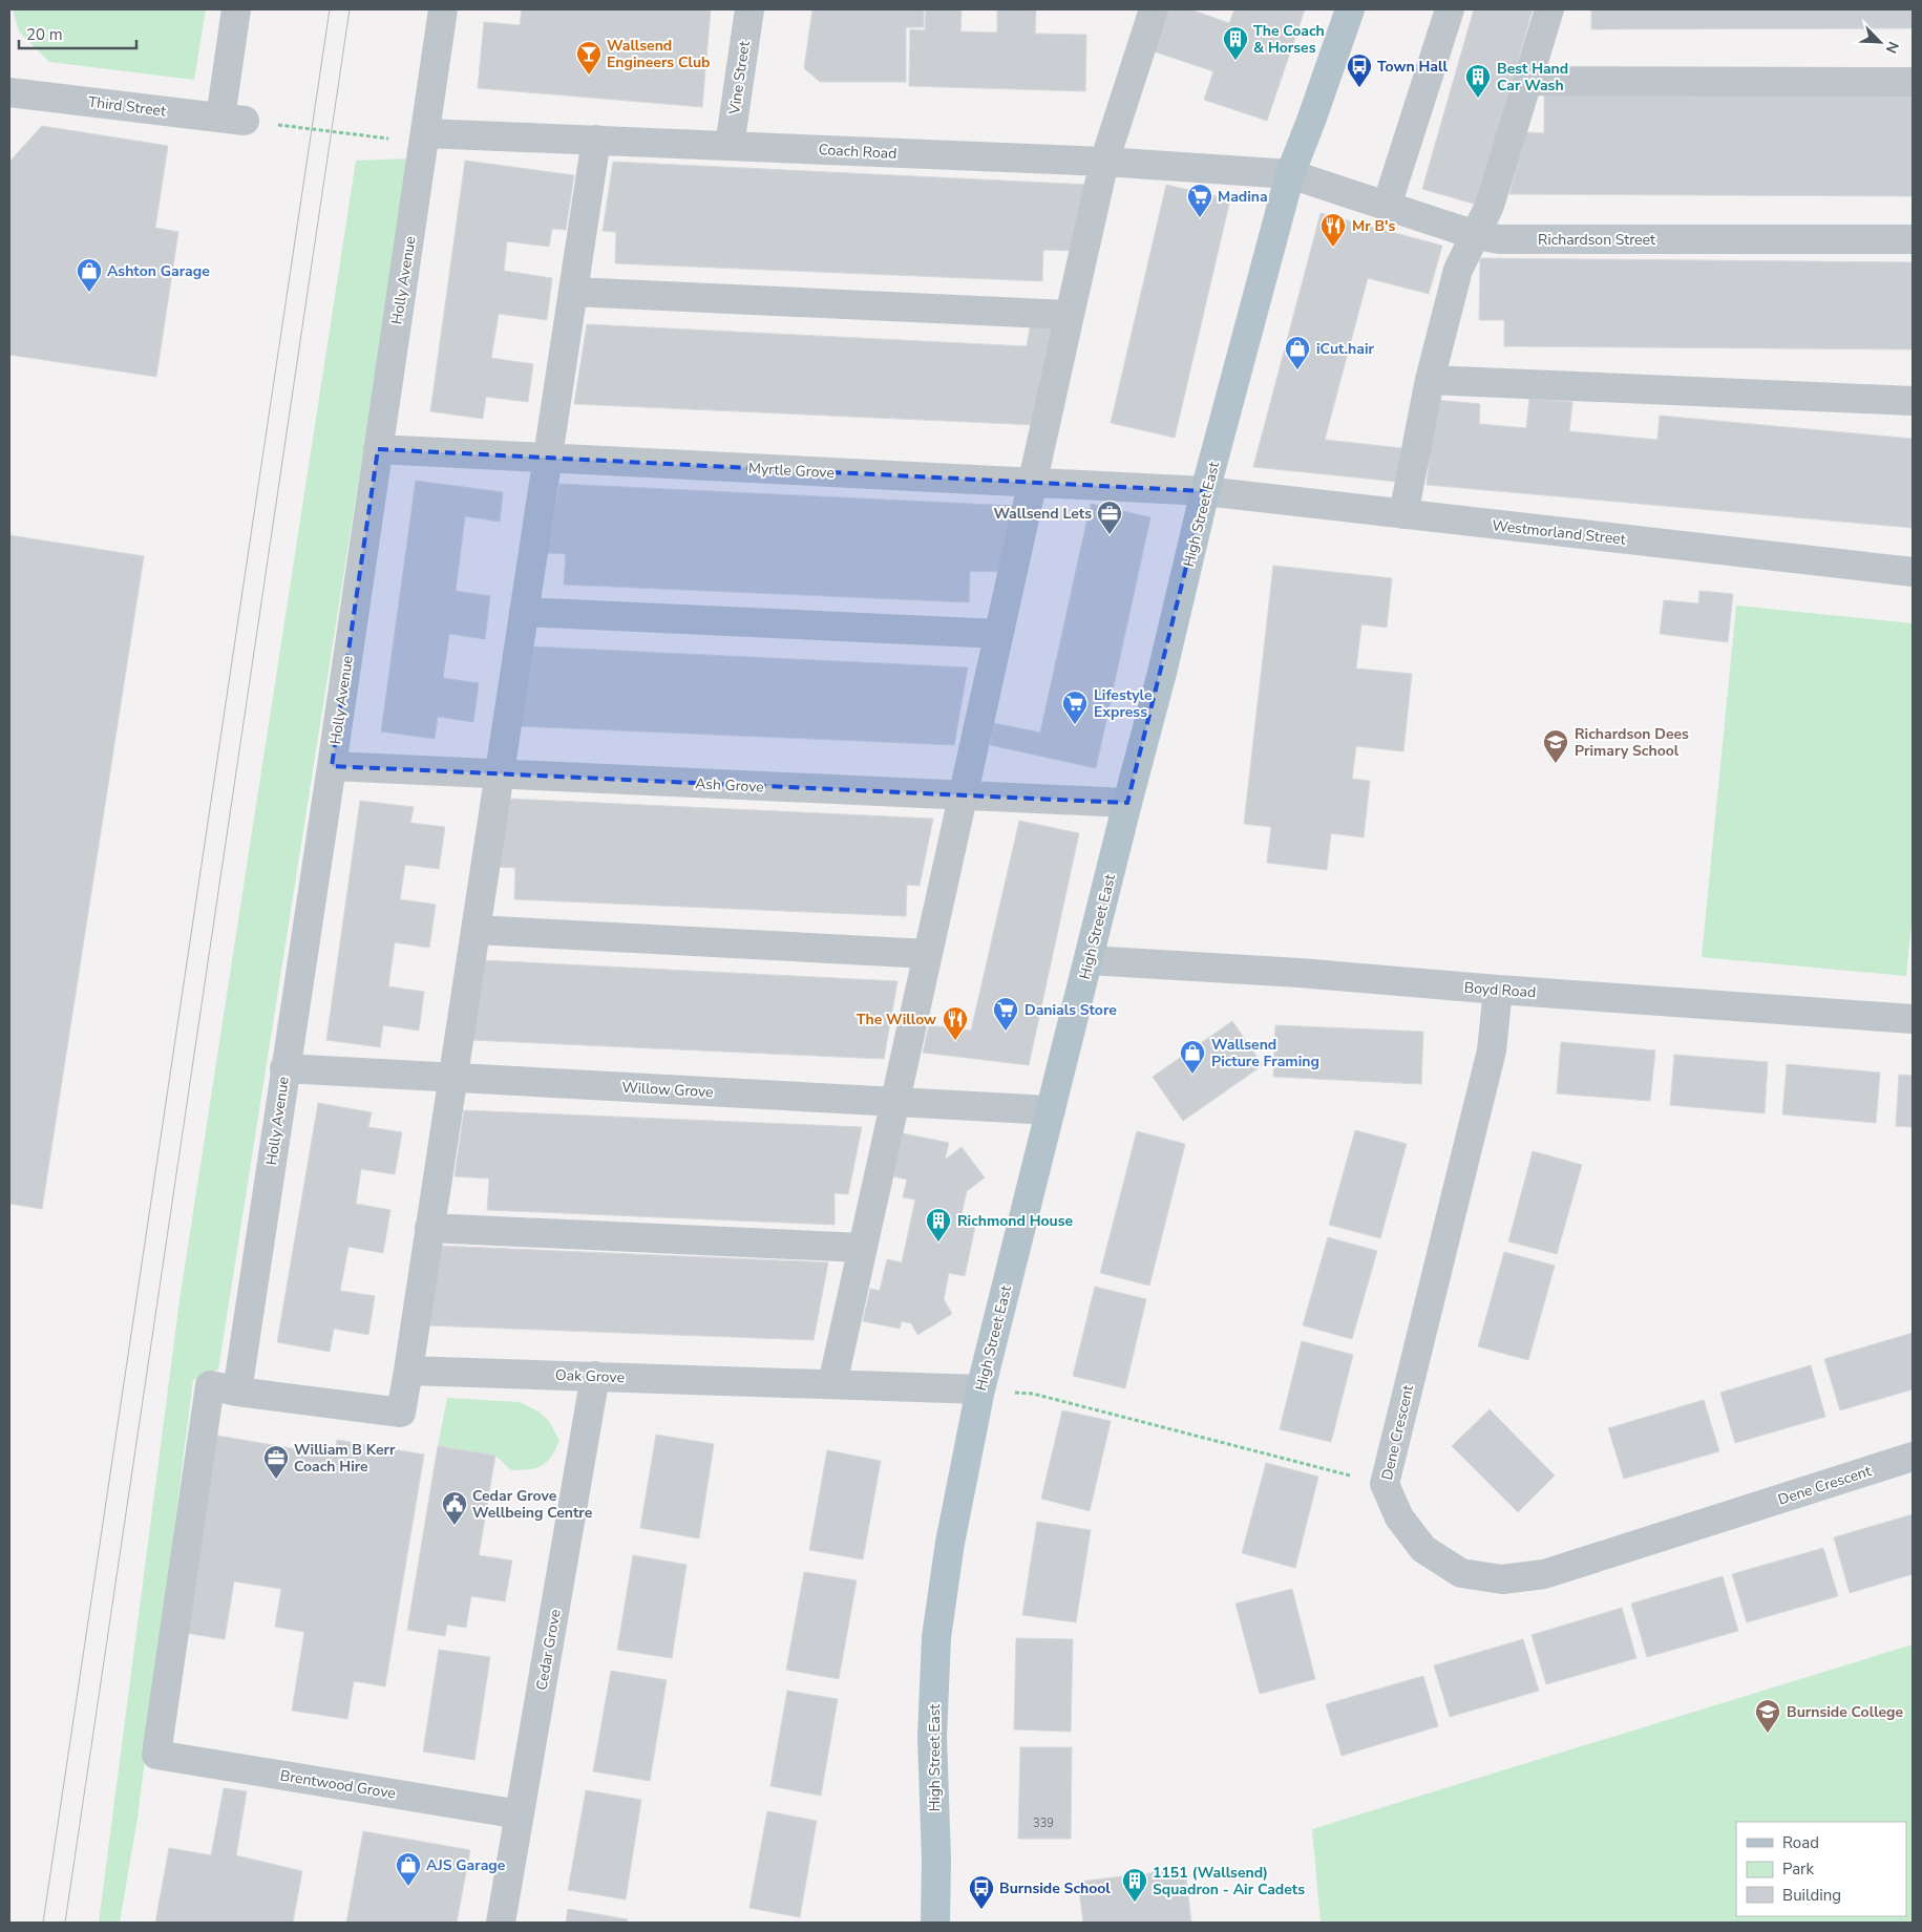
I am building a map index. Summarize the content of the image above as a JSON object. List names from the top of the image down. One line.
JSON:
{"streets":{"main road":["High Street East"],"street":["Vine Street","Third Street","Coach Road","Richardson Street","Holly Avenue","Myrtle Grove","Westmorland Street","Ash Grove","Boyd Road","Willow Grove","Oak Grove","Dene Crescent","Cedar Grove","Brentwood Grove"]},"crossings":[["Vine Street","Coach Road"],["Coach Road","Richardson Street"],["Coach Road","Holly Avenue"],["Coach Road","High Street East"],["Richardson Street","High Street East"],["Holly Avenue","Myrtle Grove"],["Holly Avenue","Ash Grove"],["Holly Avenue","Willow Grove"],["Holly Avenue","Brentwood Grove"],["Myrtle Grove","High Street East"],["Myrtle Grove","Westmorland Street"],["High Street East","Westmorland Street"],["High Street East","Ash Grove"],["High Street East","Boyd Road"],["High Street East","Willow Grove"],["High Street East","Oak Grove"],["Boyd Road","Dene Crescent"],["Oak Grove","Cedar Grove"],["Cedar Grove","Brentwood Grove"]],"places":{"building":["The Coach & Horses","Best Hand Car Wash","Richmond House","1151 (Wallsend) Squadron - Air Cadets"],"bar":["Wallsend Engineers Club"],"bus stop":["Town Hall","Burnside School"],"supermarket":["Madina","Lifestyle Express","Danials Store"],"restaurant":["Mr B's","The Willow"],"shop":["Ashton Garage","iCut.hair","Wallsend Picture Framing","AJS Garage"],"office":["Wallsend Lets","William B Kerr Coach Hire"],"school or university":["Richardson Dees Primary School","Burnside College"],"public building":["Cedar Grove Wellbeing Centre"]},"house_numbers":["339"],"legend":["Road","Park","Building"],"scale_bar":"20 m","north":"bottom right"}
